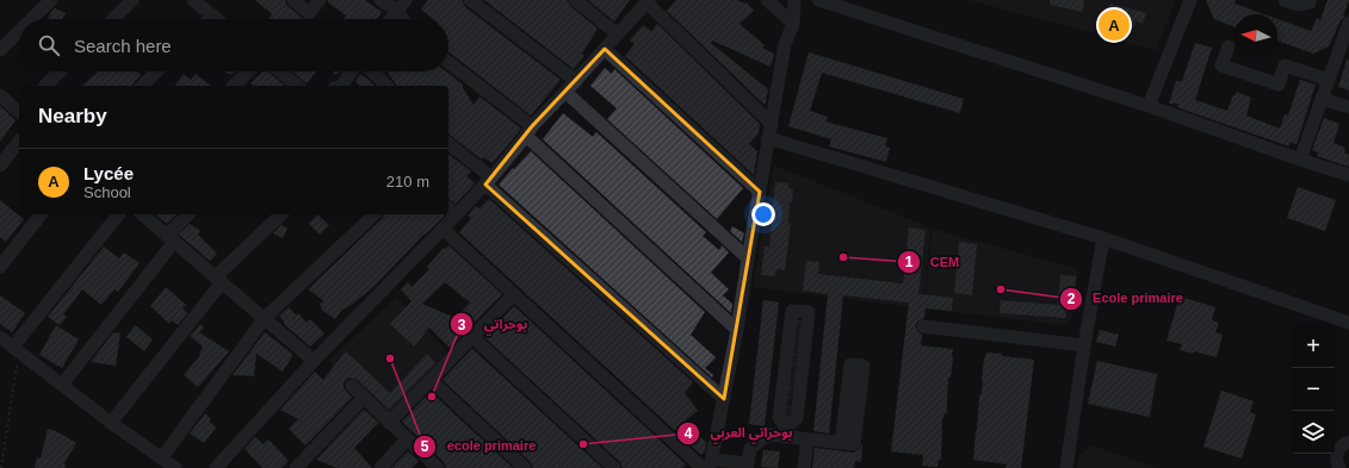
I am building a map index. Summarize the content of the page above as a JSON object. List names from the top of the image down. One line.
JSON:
{"places":["CEM","Ecole primaire","ecole primaire","بوحراتي","بوحراتي العربي"],"north":"left","page":{"pins":"A","search":"Search here","heading":"Nearby","list":[{"mark":"A","name":"Lycée","note":"School","value":"210 m"}],"map_buttons":["+","−"]}}
